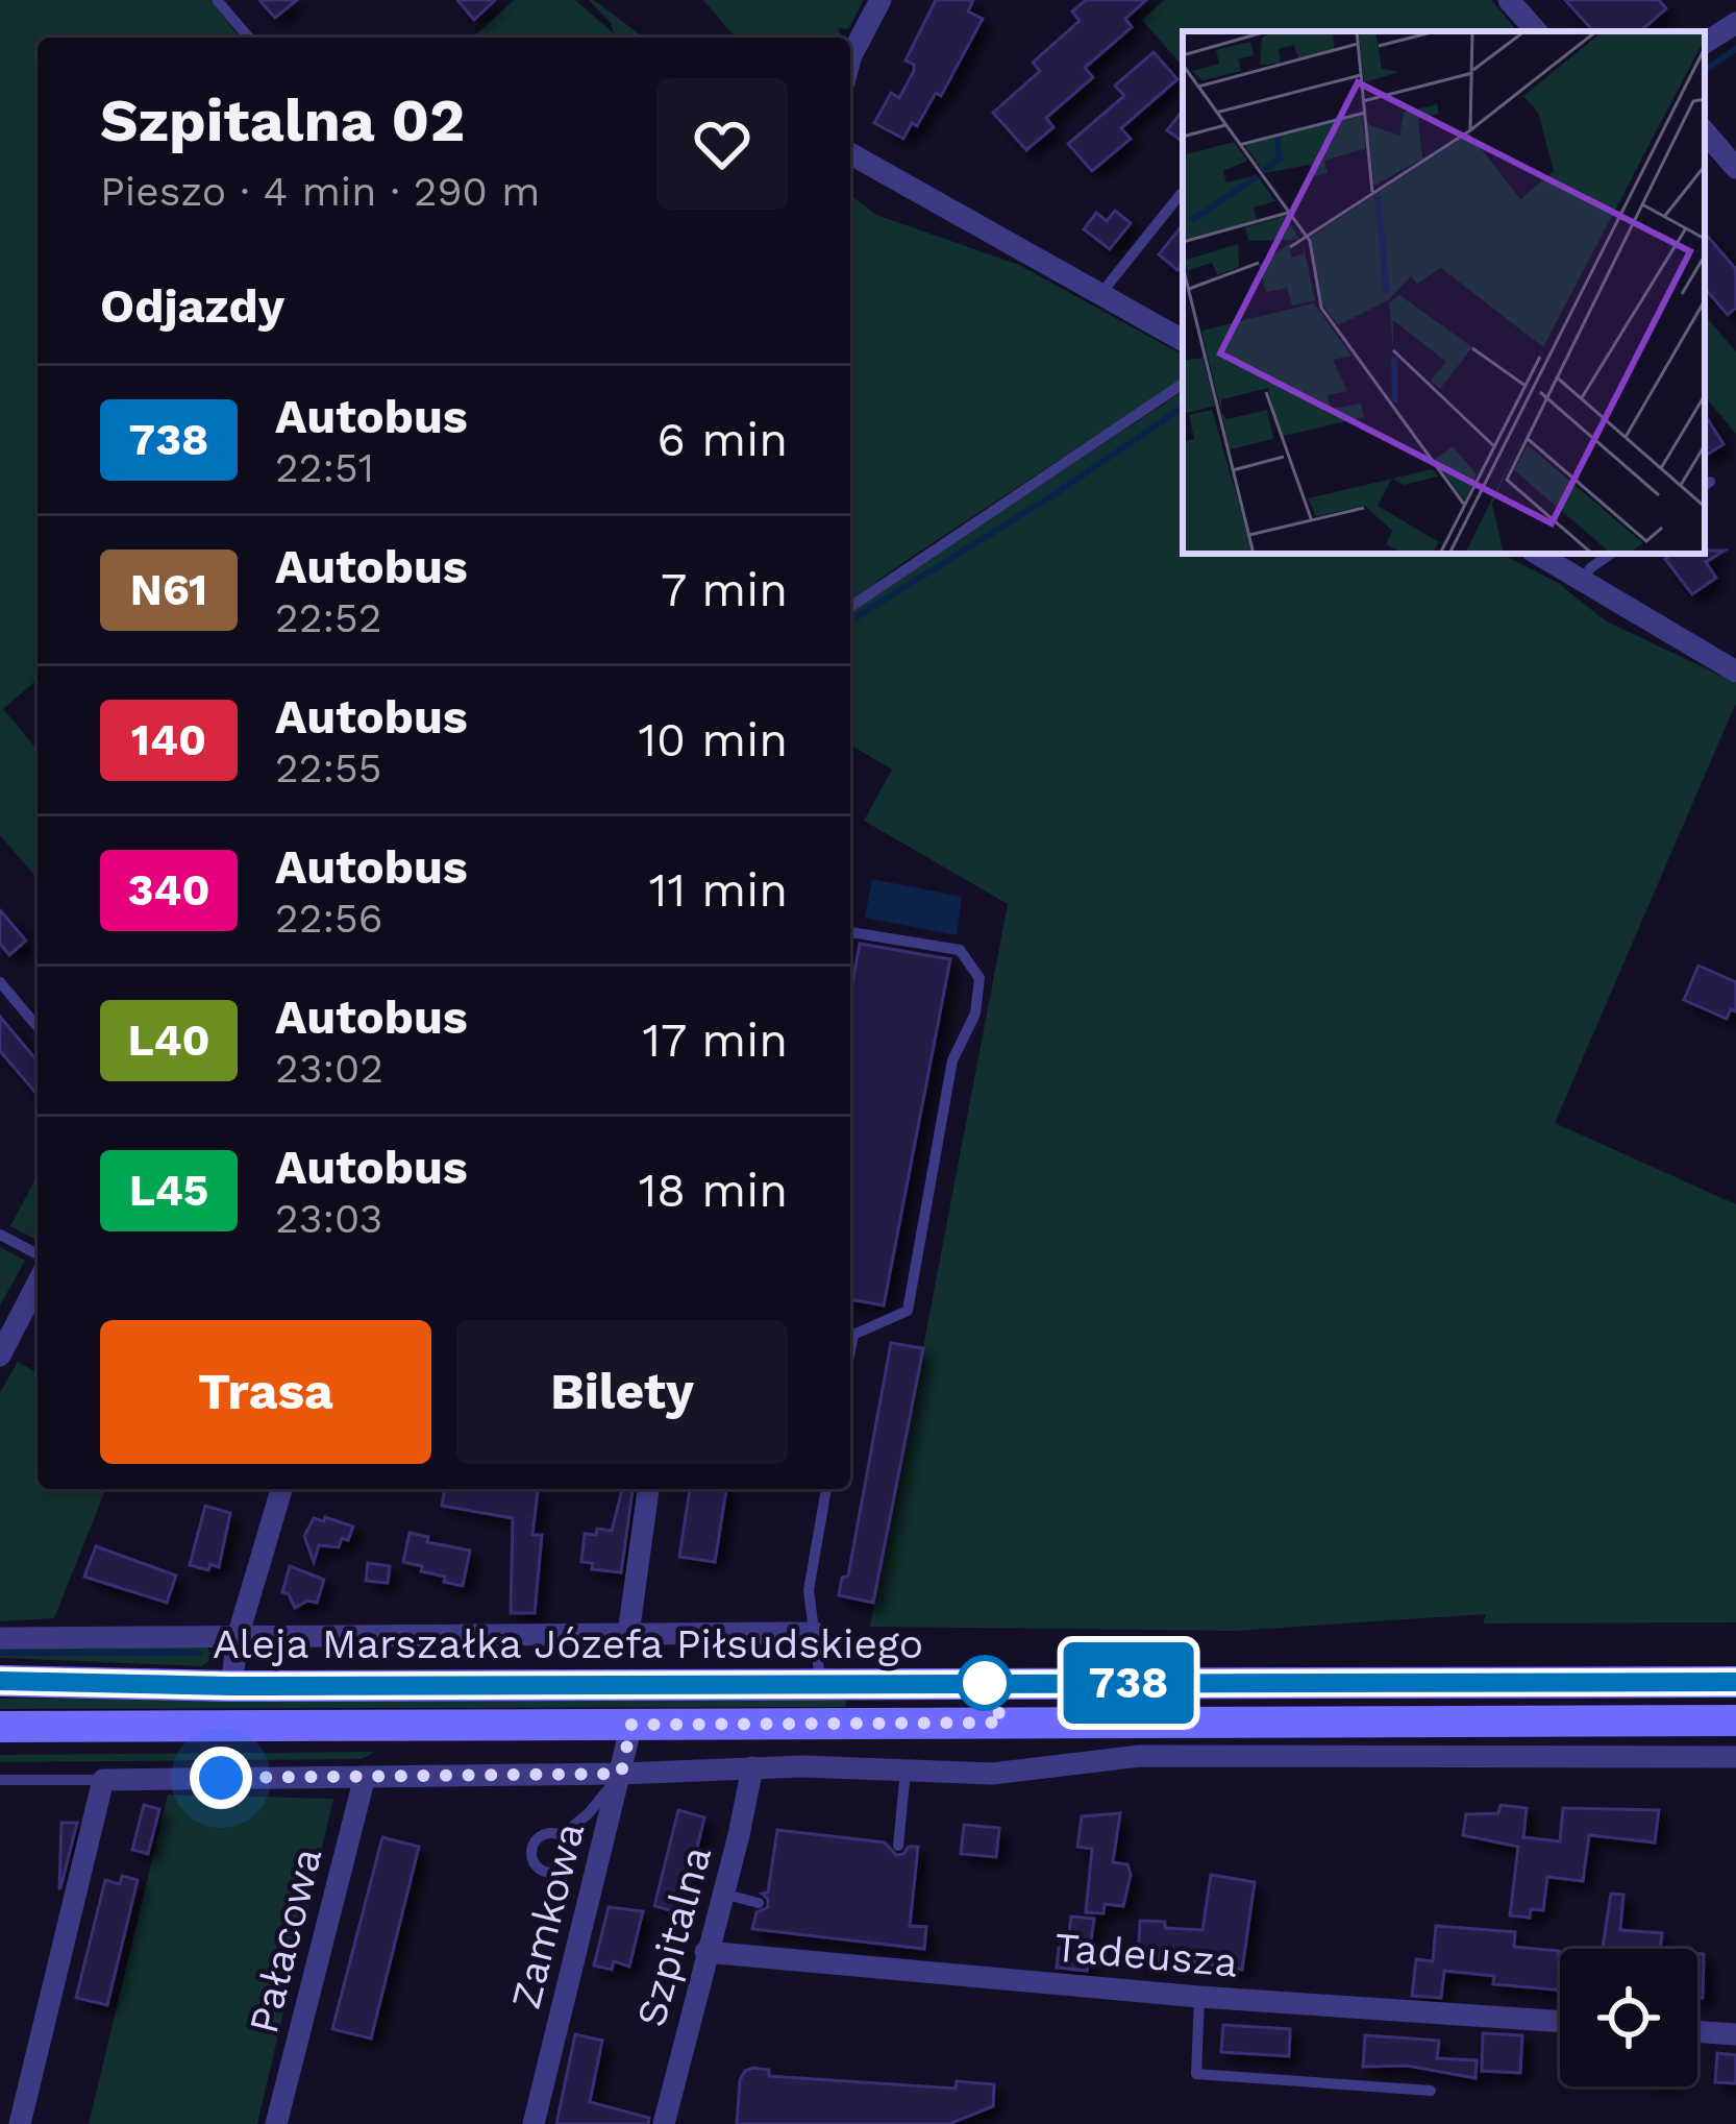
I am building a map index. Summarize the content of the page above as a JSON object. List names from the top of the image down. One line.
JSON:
{"streets":{"main road":["Aleja Marszałka Józefa Piłsudskiego"],"street":["Zamkowa","Szpitalna","Pałacowa","Tadeusza"]},"crossings":[["Aleja Marszałka Józefa Piłsudskiego","Zamkowa"],["Szpitalna","Tadeusza"]],"lines":["bus line 738"],"page":{"on_map":"738","heading":[["Szpitalna 02","Pieszo · 4 min · 290 m"],"Odjazdy"],"list":[{"mark":"738","name":"Autobus","note":"22:51","value":"6 min"},{"mark":"N61","name":"Autobus","note":"22:52","value":"7 min"},{"mark":"140","name":"Autobus","note":"22:55","value":"10 min"},{"mark":"340","name":"Autobus","note":"22:56","value":"11 min"},{"mark":"L40","name":"Autobus","note":"23:02","value":"17 min"},{"mark":"L45","name":"Autobus","note":"23:03","value":"18 min"}],"buttons":["Trasa","Bilety"]}}
